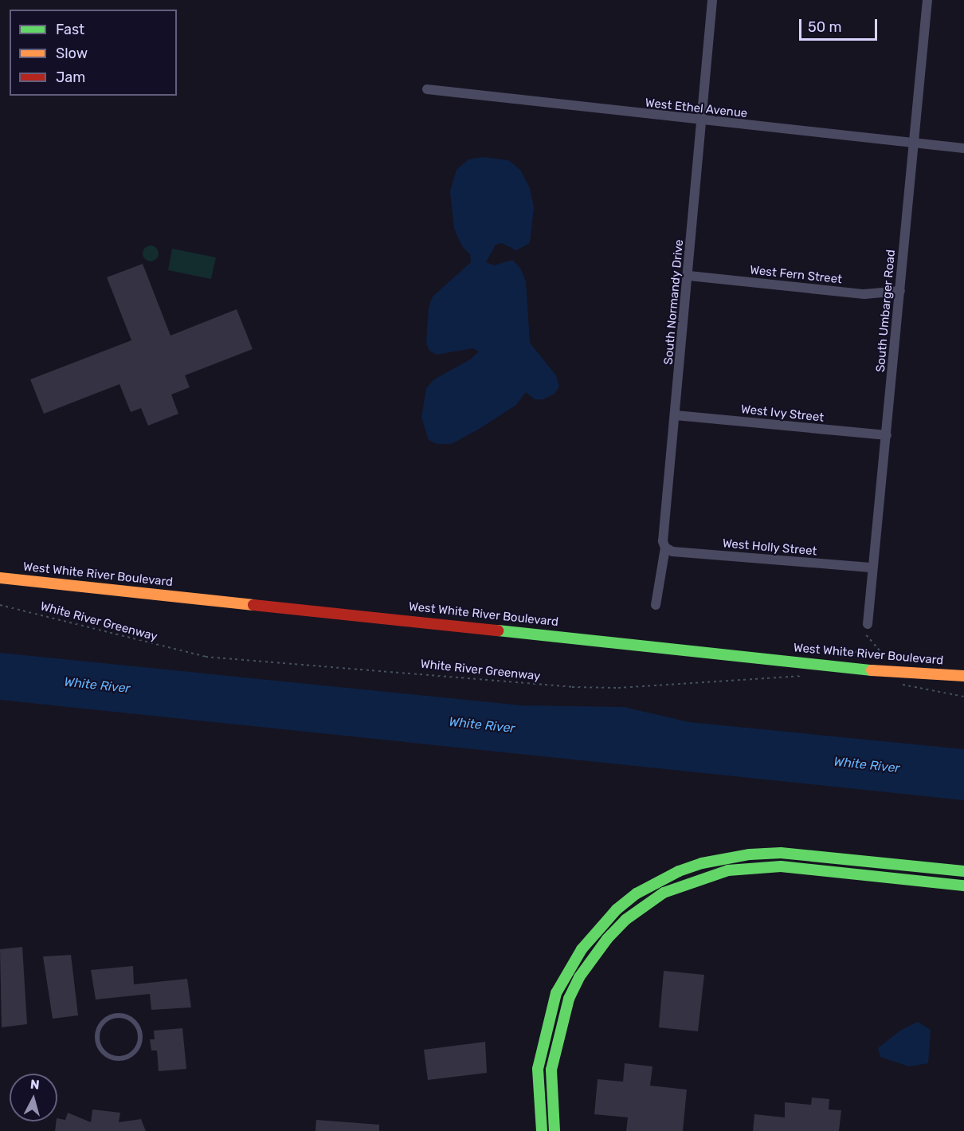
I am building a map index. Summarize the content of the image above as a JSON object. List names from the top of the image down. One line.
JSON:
{"streets":{"main road":["West White River Boulevard"],"street":["West Ethel Avenue","West Fern Street","South Normandy Drive","South Umbarger Road","West Ivy Street","West Holly Street"],"path":["White River Greenway"]},"crossings":[["West Ethel Avenue","South Normandy Drive"],["West Ethel Avenue","South Umbarger Road"],["West Fern Street","South Normandy Drive"],["West Fern Street","South Umbarger Road"],["South Normandy Drive","West Ivy Street"],["South Normandy Drive","West Holly Street"],["South Umbarger Road","West Ivy Street"],["South Umbarger Road","West Holly Street"]],"water":["White River"],"legend":["Fast","Slow","Jam"],"scale_bar":"50 m","north":"top"}
